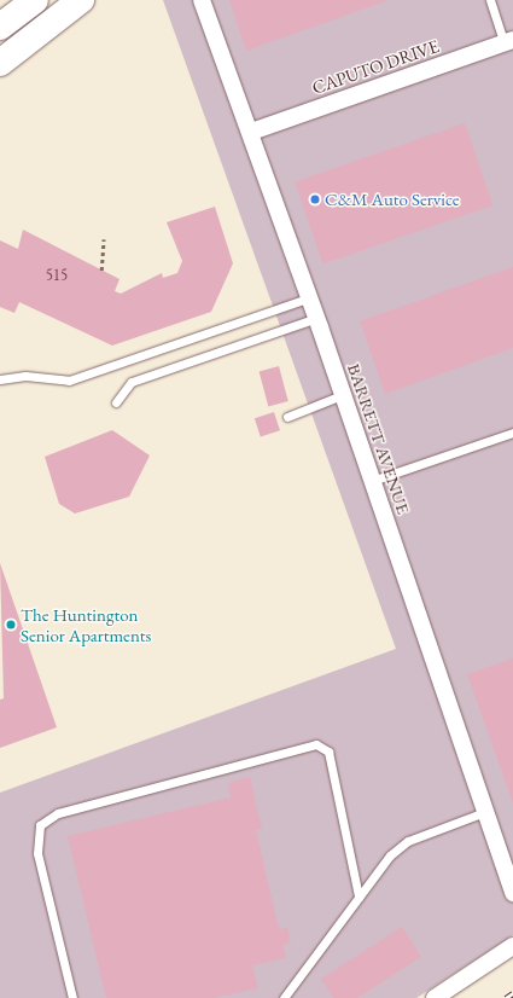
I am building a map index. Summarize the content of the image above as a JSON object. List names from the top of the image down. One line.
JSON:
{"streets":{"street":["CAPUTO DRIVE","BARRETT AVENUE"]},"crossings":[["CAPUTO DRIVE","BARRETT AVENUE"]],"places":["C&M Auto Service","The Huntington Senior Apartments"],"house_numbers":["515"]}
